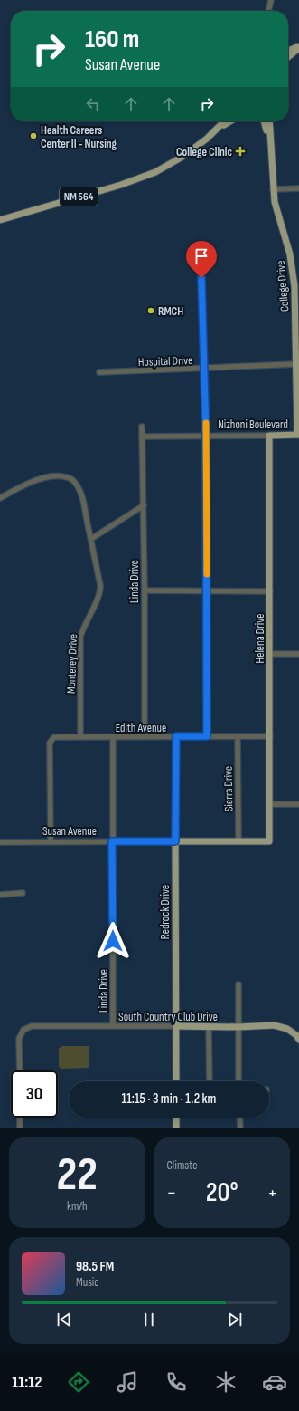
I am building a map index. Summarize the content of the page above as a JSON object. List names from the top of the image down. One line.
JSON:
{"streets":{"main road":["NM 564","College Drive","Nizhoni Boulevard","Helena Drive","Susan Avenue","Redrock Drive","South Country Club Drive"],"street":["Hospital Drive","Linda Drive","Monterey Drive","Edith Avenue","Sierra Drive"]},"crossings":[["College Drive","Hospital Drive"],["College Drive","Nizhoni Boulevard"],["Nizhoni Boulevard","Linda Drive"],["Nizhoni Boulevard","Helena Drive"],["Linda Drive","Edith Avenue"],["Linda Drive","Susan Avenue"],["Linda Drive","South Country Club Drive"],["Helena Drive","Edith Avenue"],["Helena Drive","Susan Avenue"],["Monterey Drive","Edith Avenue"],["Edith Avenue","Sierra Drive"],["Edith Avenue","Susan Avenue"],["Edith Avenue","Redrock Drive"],["Sierra Drive","Susan Avenue"],["Susan Avenue","Redrock Drive"],["Redrock Drive","South Country Club Drive"]],"places":{"other":["Health Careers Center II - Nursing","RMCH"],"health":["College Clinic"]},"page":{"turn":["160 m","Susan Avenue"],"limit":"30","trip":"11:15 · 3 min · 1.2 km","tile":[["22","km/h"],"Climate"],"heat":["−","20°","+"],"song":["98.5 FM","Music"],"tabs":"11:12"}}
